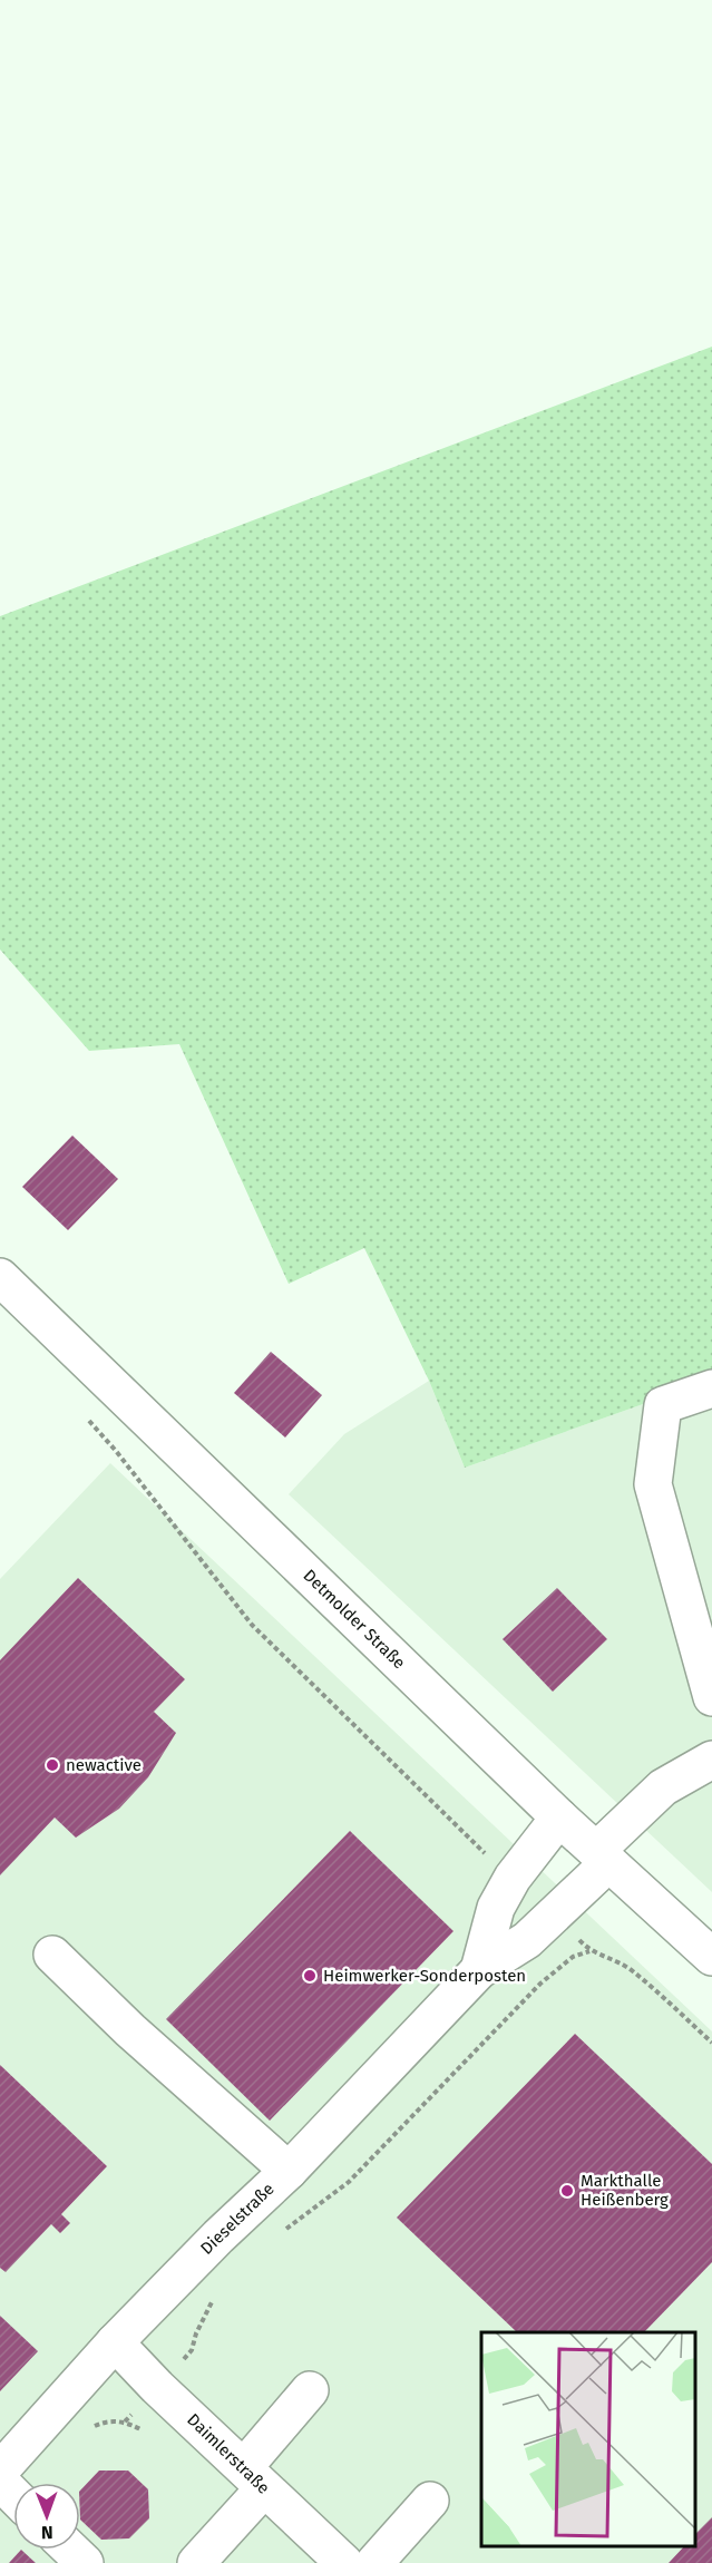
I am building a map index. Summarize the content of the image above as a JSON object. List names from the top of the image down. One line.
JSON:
{"streets":{"street":["Detmolder Straße","Dieselstraße","Daimlerstraße"]},"crossings":[["Detmolder Straße","Dieselstraße"],["Dieselstraße","Daimlerstraße"]],"places":["newactive","Heimwerker-Sonderposten","Markthalle Heißenberg"],"north":"bottom"}
